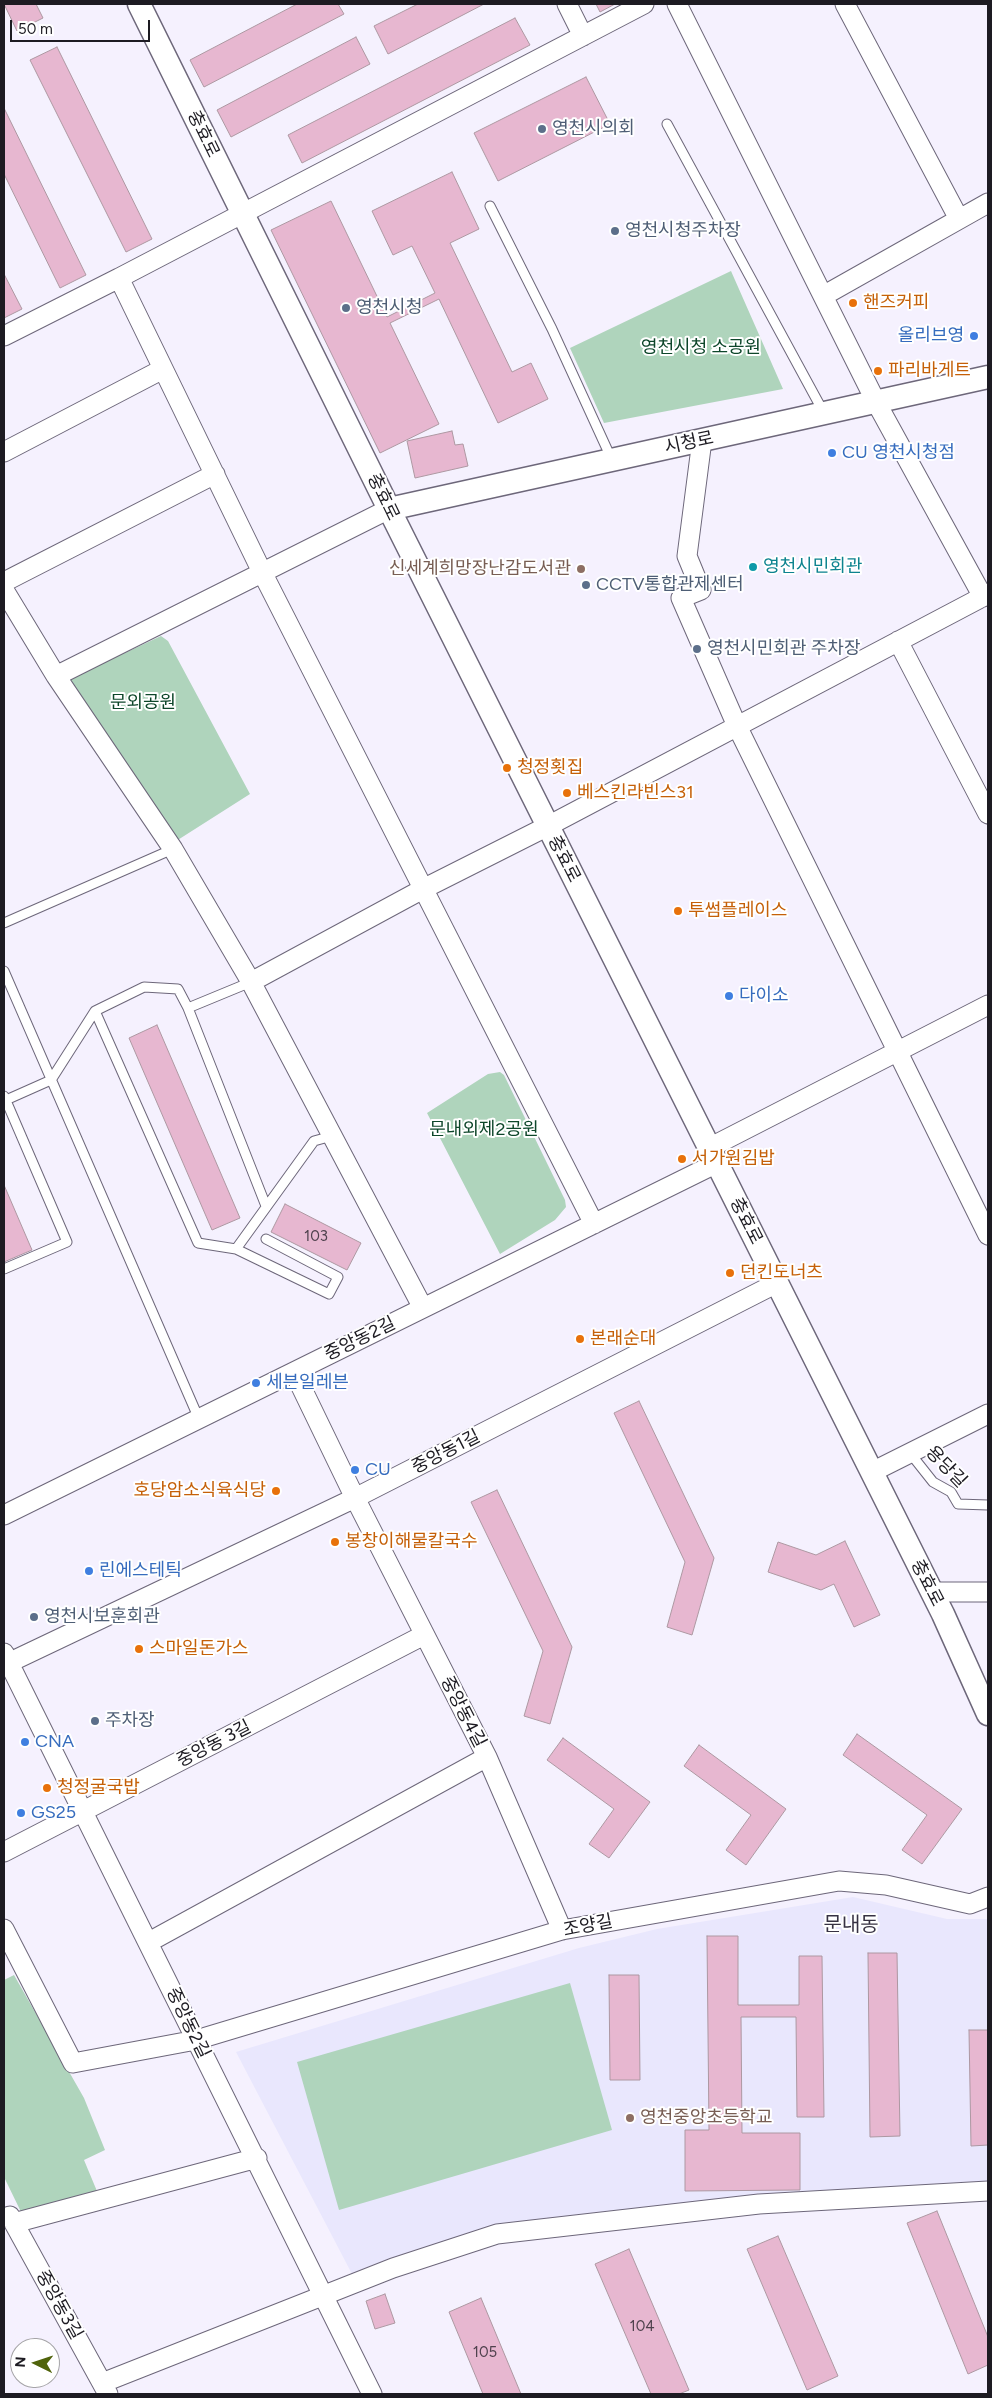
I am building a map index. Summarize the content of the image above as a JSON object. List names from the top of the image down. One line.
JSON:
{"streets":{"street":["충효로","시청로","중앙동2길","중앙동1길","중앙동4길","중앙동 3길","조양길","중앙동3길"],"lane":["용당길"]},"crossings":[["충효로","시청로"],["충효로","중앙동2길"],["충효로","중앙동1길"],["중앙동2길","중앙동1길"],["중앙동2길","중앙동4길"],["중앙동2길","중앙동 3길"],["중앙동2길","조양길"],["중앙동1길","중앙동4길"],["중앙동4길","중앙동 3길"],["중앙동4길","조양길"]],"districts":["문내동"],"parks":["영천시청 소공원","문외공원","문내외제2공원"],"places":["영천시의회","영천시청주차장","핸즈커피","영천시청","올리브영","파리바게트","CU 영천시청점","영천시민회관","신세계희망장난감도서관","CCTV통합관제센터","영천시민회관 주차장","청정횟집","베스킨라빈스31","투썸플레이스","다이소","서가원김밥","던킨도너츠","본래순대","세븐일레븐","CU","호당암소식육식당","봉창이해물칼국수","린에스테틱","영천시보훈회관","스마일돈가스","주차장","CNA","청정굴국밥","GS25","영천중앙초등학교"],"house_numbers":["103","104","105"],"scale_bar":"50 m","north":"left"}
